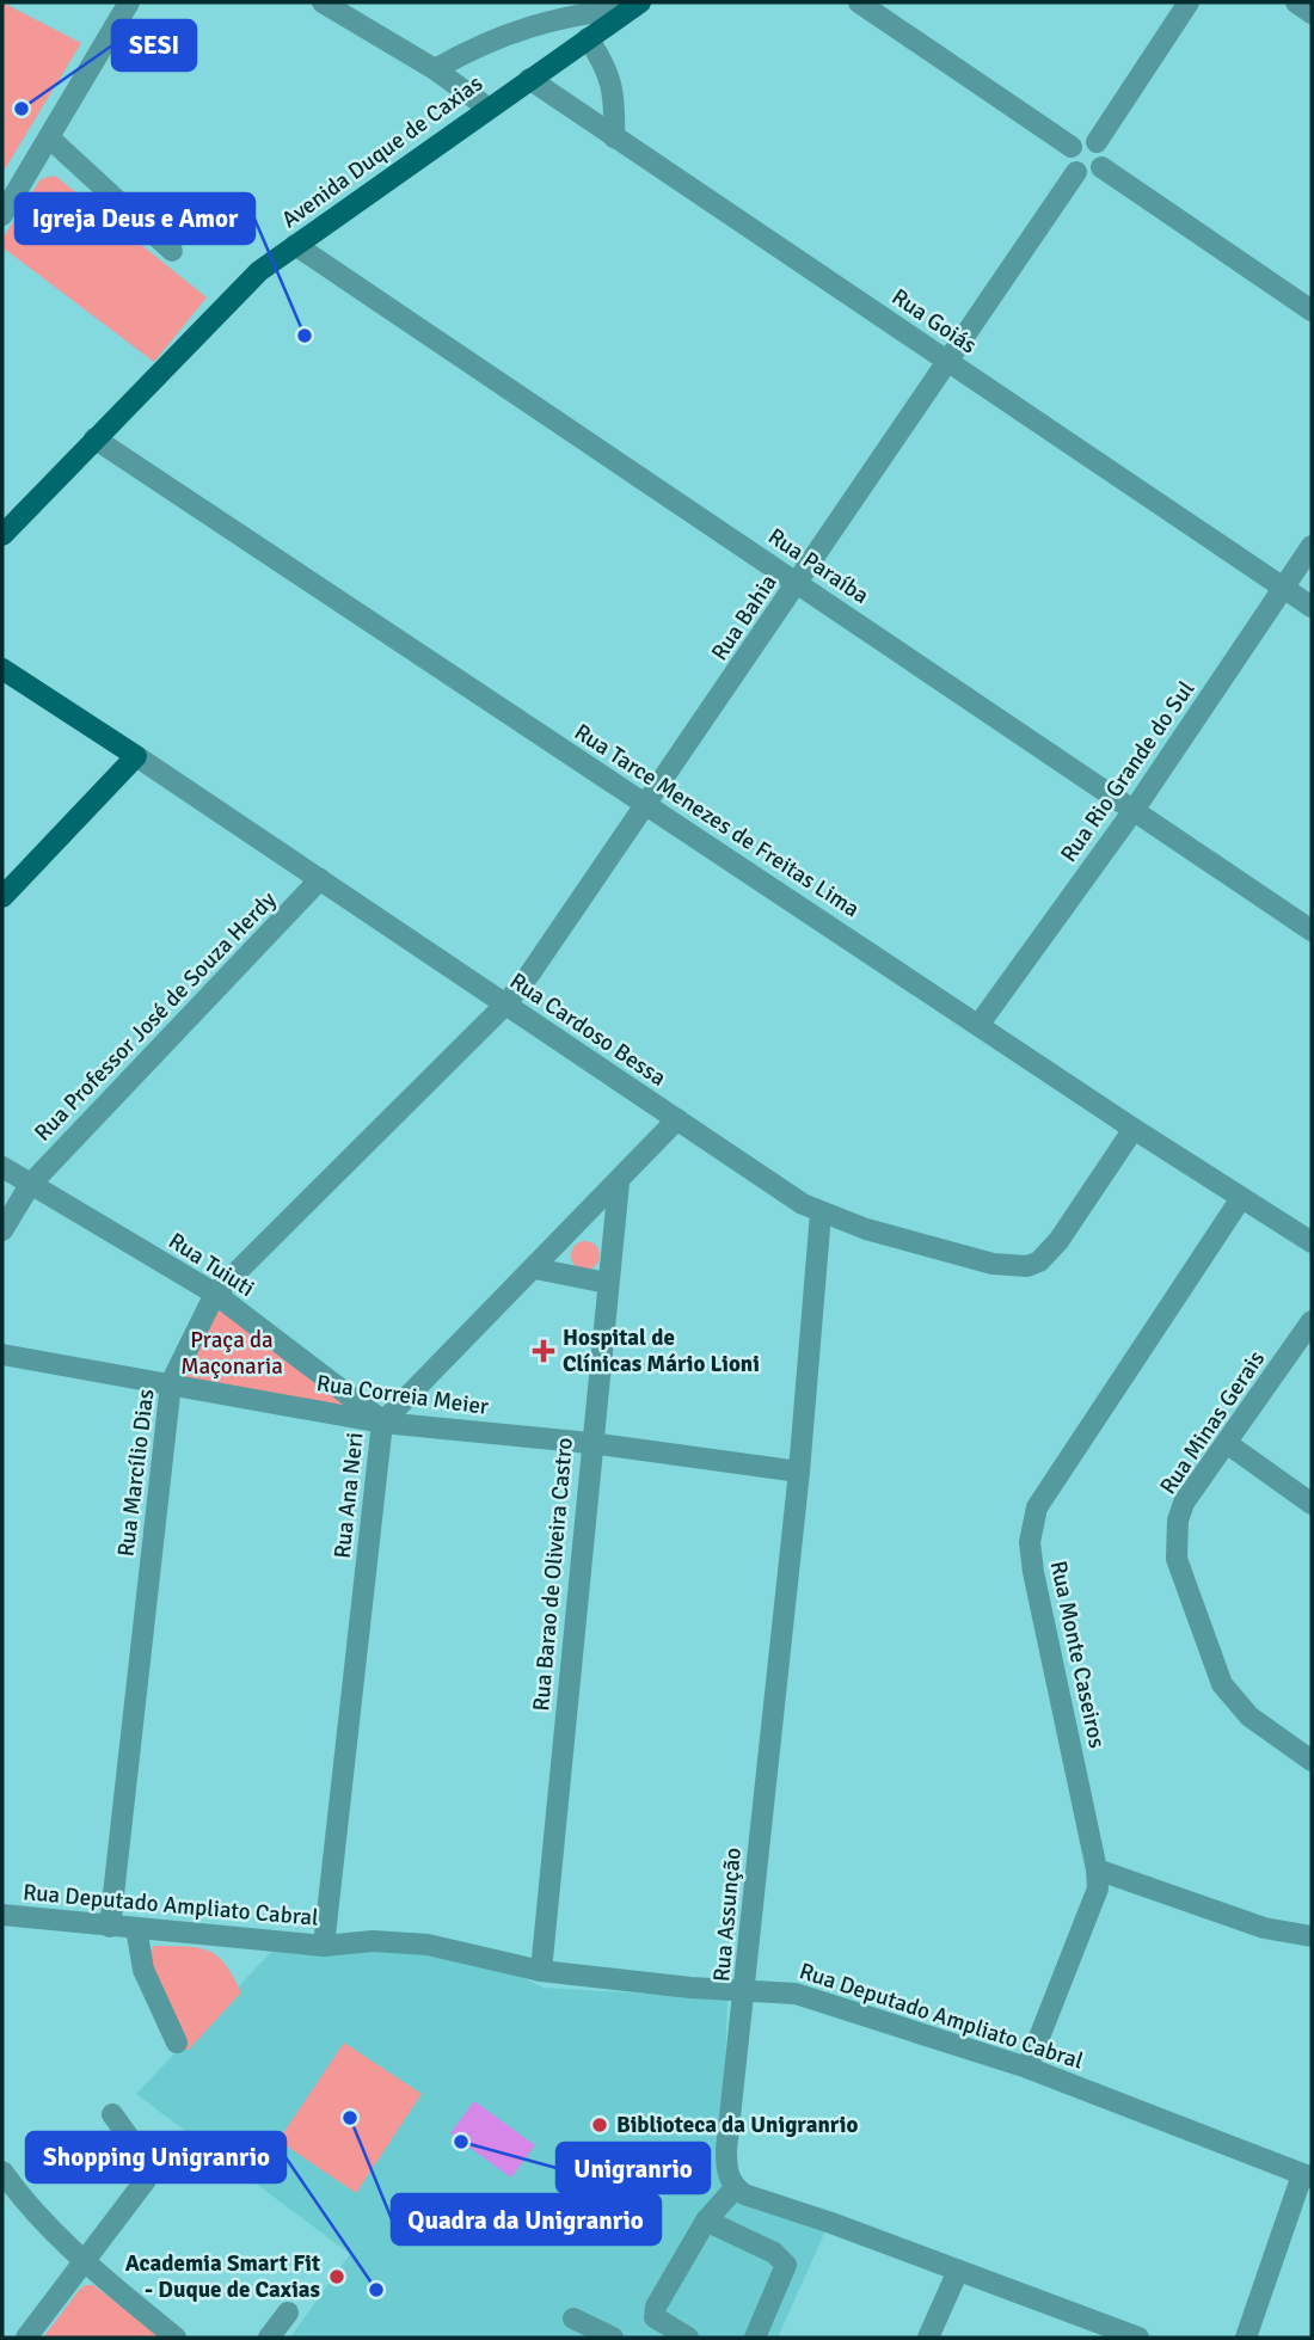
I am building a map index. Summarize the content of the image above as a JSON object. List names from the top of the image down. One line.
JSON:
{"streets":{"main road":["Avenida Duque de Caxias","Rua Cardoso Bessa"],"street":["Rua Goiás","Rua Paraíba","Rua Bahia","Rua Rio Grande do Sul","Rua Tarce Menezes de Freitas Lima","Rua Professor José de Souza Herdy","Rua Tuiuti","Rua Correia Meier","Rua Minas Gerais","Rua Marcílio Dias","Rua Ana Neri","Rua Barao de Oliveira Castro","Rua Monte Caseiros","Rua Deputado Ampliato Cabral","Rua Assunção"]},"crossings":[["Avenida Duque de Caxias","Rua Goiás"],["Avenida Duque de Caxias","Rua Paraíba"],["Avenida Duque de Caxias","Rua Tarce Menezes de Freitas Lima"],["Rua Goiás","Rua Bahia"],["Rua Goiás","Rua Rio Grande do Sul"],["Rua Paraíba","Rua Bahia"],["Rua Paraíba","Rua Rio Grande do Sul"],["Rua Bahia","Rua Tarce Menezes de Freitas Lima"],["Rua Bahia","Rua Cardoso Bessa"],["Rua Bahia","Rua Marcílio Dias"],["Rua Rio Grande do Sul","Rua Tarce Menezes de Freitas Lima"],["Rua Tarce Menezes de Freitas Lima","Rua Cardoso Bessa"],["Rua Tarce Menezes de Freitas Lima","Rua Monte Caseiros"],["Rua Professor José de Souza Herdy","Rua Cardoso Bessa"],["Rua Professor José de Souza Herdy","Rua Tuiuti"],["Rua Cardoso Bessa","Rua Marcílio Dias"],["Rua Cardoso Bessa","Rua Ana Neri"],["Rua Cardoso Bessa","Rua Assunção"],["Rua Tuiuti","Rua Correia Meier"],["Rua Tuiuti","Rua Marcílio Dias"],["Rua Tuiuti","Rua Ana Neri"],["Rua Correia Meier","Rua Marcílio Dias"],["Rua Correia Meier","Rua Ana Neri"],["Rua Correia Meier","Rua Barao de Oliveira Castro"],["Rua Correia Meier","Rua Assunção"],["Rua Marcílio Dias","Rua Deputado Ampliato Cabral"],["Rua Ana Neri","Rua Barao de Oliveira Castro"],["Rua Ana Neri","Rua Deputado Ampliato Cabral"],["Rua Barao de Oliveira Castro","Rua Deputado Ampliato Cabral"],["Rua Monte Caseiros","Rua Deputado Ampliato Cabral"],["Rua Deputado Ampliato Cabral","Rua Assunção"]],"parks":["Praça da Maçonaria"],"places":{"other":["SESI","Igreja Deus e Amor","Quadra da Unigranrio","Biblioteca da Unigranrio","Unigranrio","Academia Smart Fit - Duque de Caxias","Shopping Unigranrio"],"health":["Hospital de Clínicas Mário Lioni"]}}
